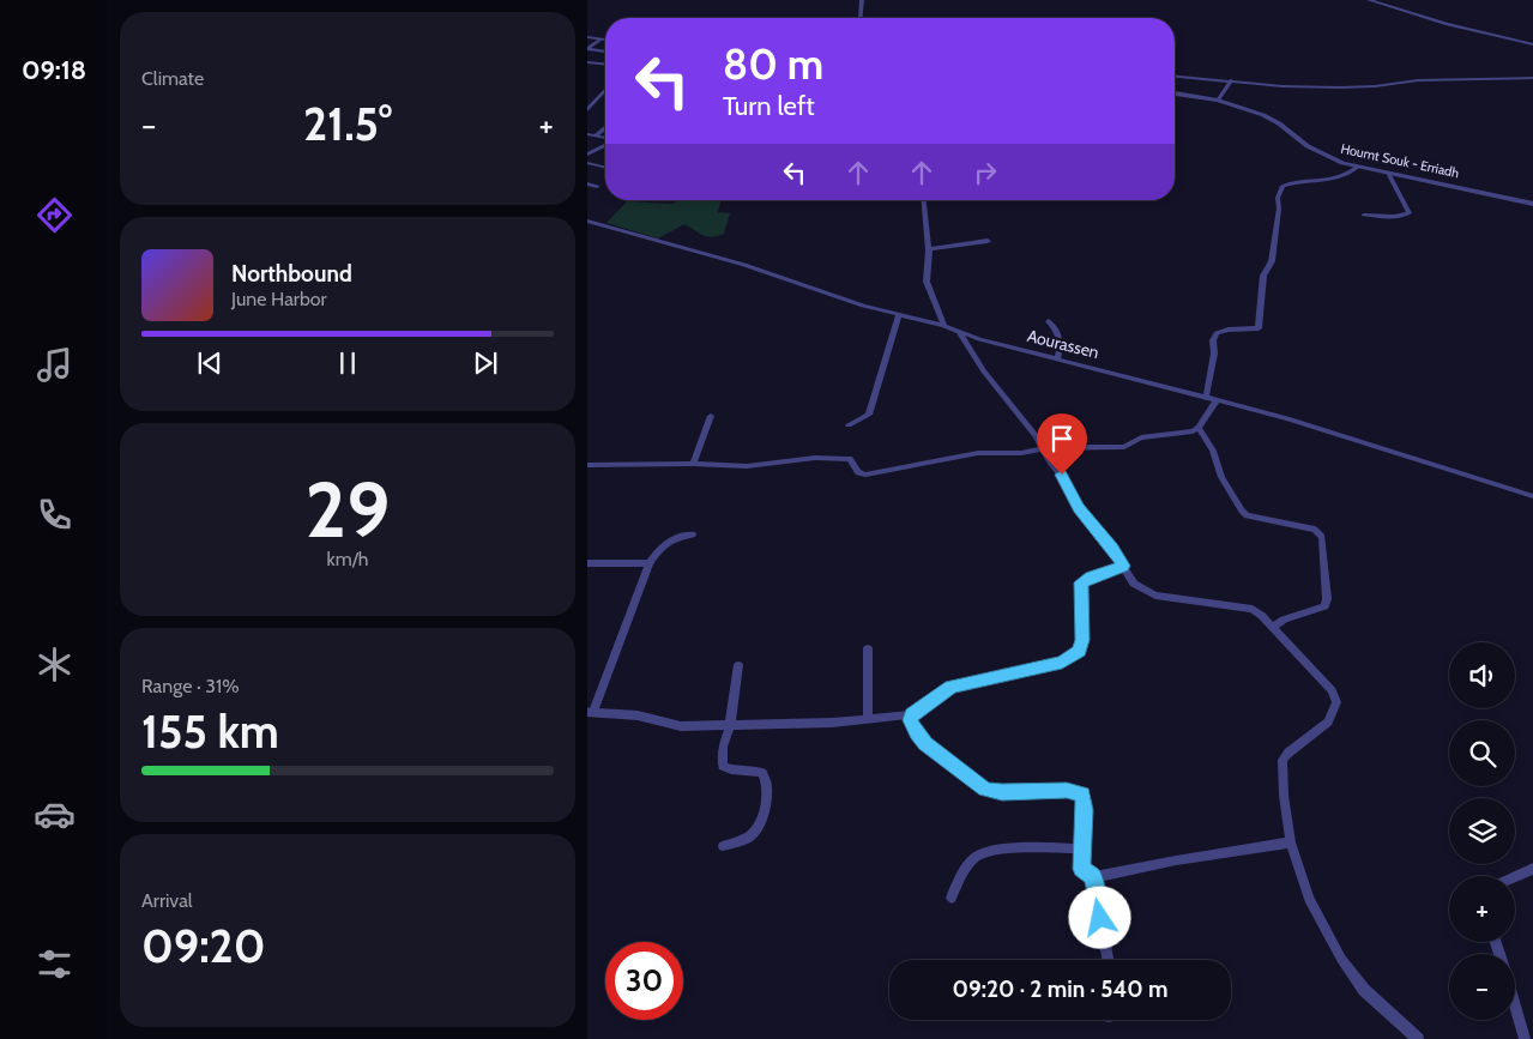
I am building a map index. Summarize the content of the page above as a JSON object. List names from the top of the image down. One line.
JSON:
{"streets":{"street":["Houmt Souk - Erriadh","Aourassen"]},"page":{"tabs":"09:18","tile":["Climate",["29","km/h"],["Range · 31%","155 km"],["Arrival","09:20"]],"turn":["80 m","Turn left"],"heat":["−","21.5°","+"],"song":["Northbound","June Harbor"],"map_buttons":["+","−"],"limit":"30","trip":"09:20 · 2 min · 540 m"}}
